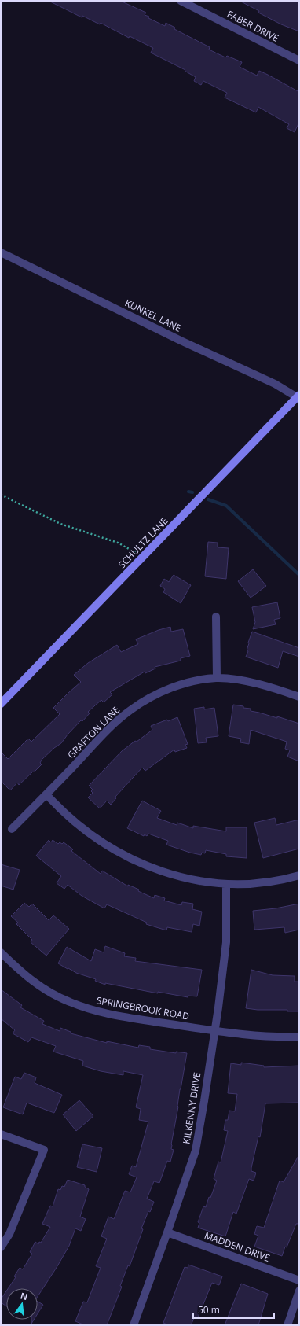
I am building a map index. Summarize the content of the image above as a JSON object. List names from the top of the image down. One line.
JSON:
{"streets":{"street":["FABER DRIVE","KUNKEL LANE","SCHULTZ LANE","GRAFTON LANE","SPRINGBROOK ROAD","KILKENNY DRIVE","MADDEN DRIVE"]},"crossings":[["KUNKEL LANE","SCHULTZ LANE"],["SPRINGBROOK ROAD","KILKENNY DRIVE"],["KILKENNY DRIVE","MADDEN DRIVE"]],"scale_bar":"50 m","north":"top"}
